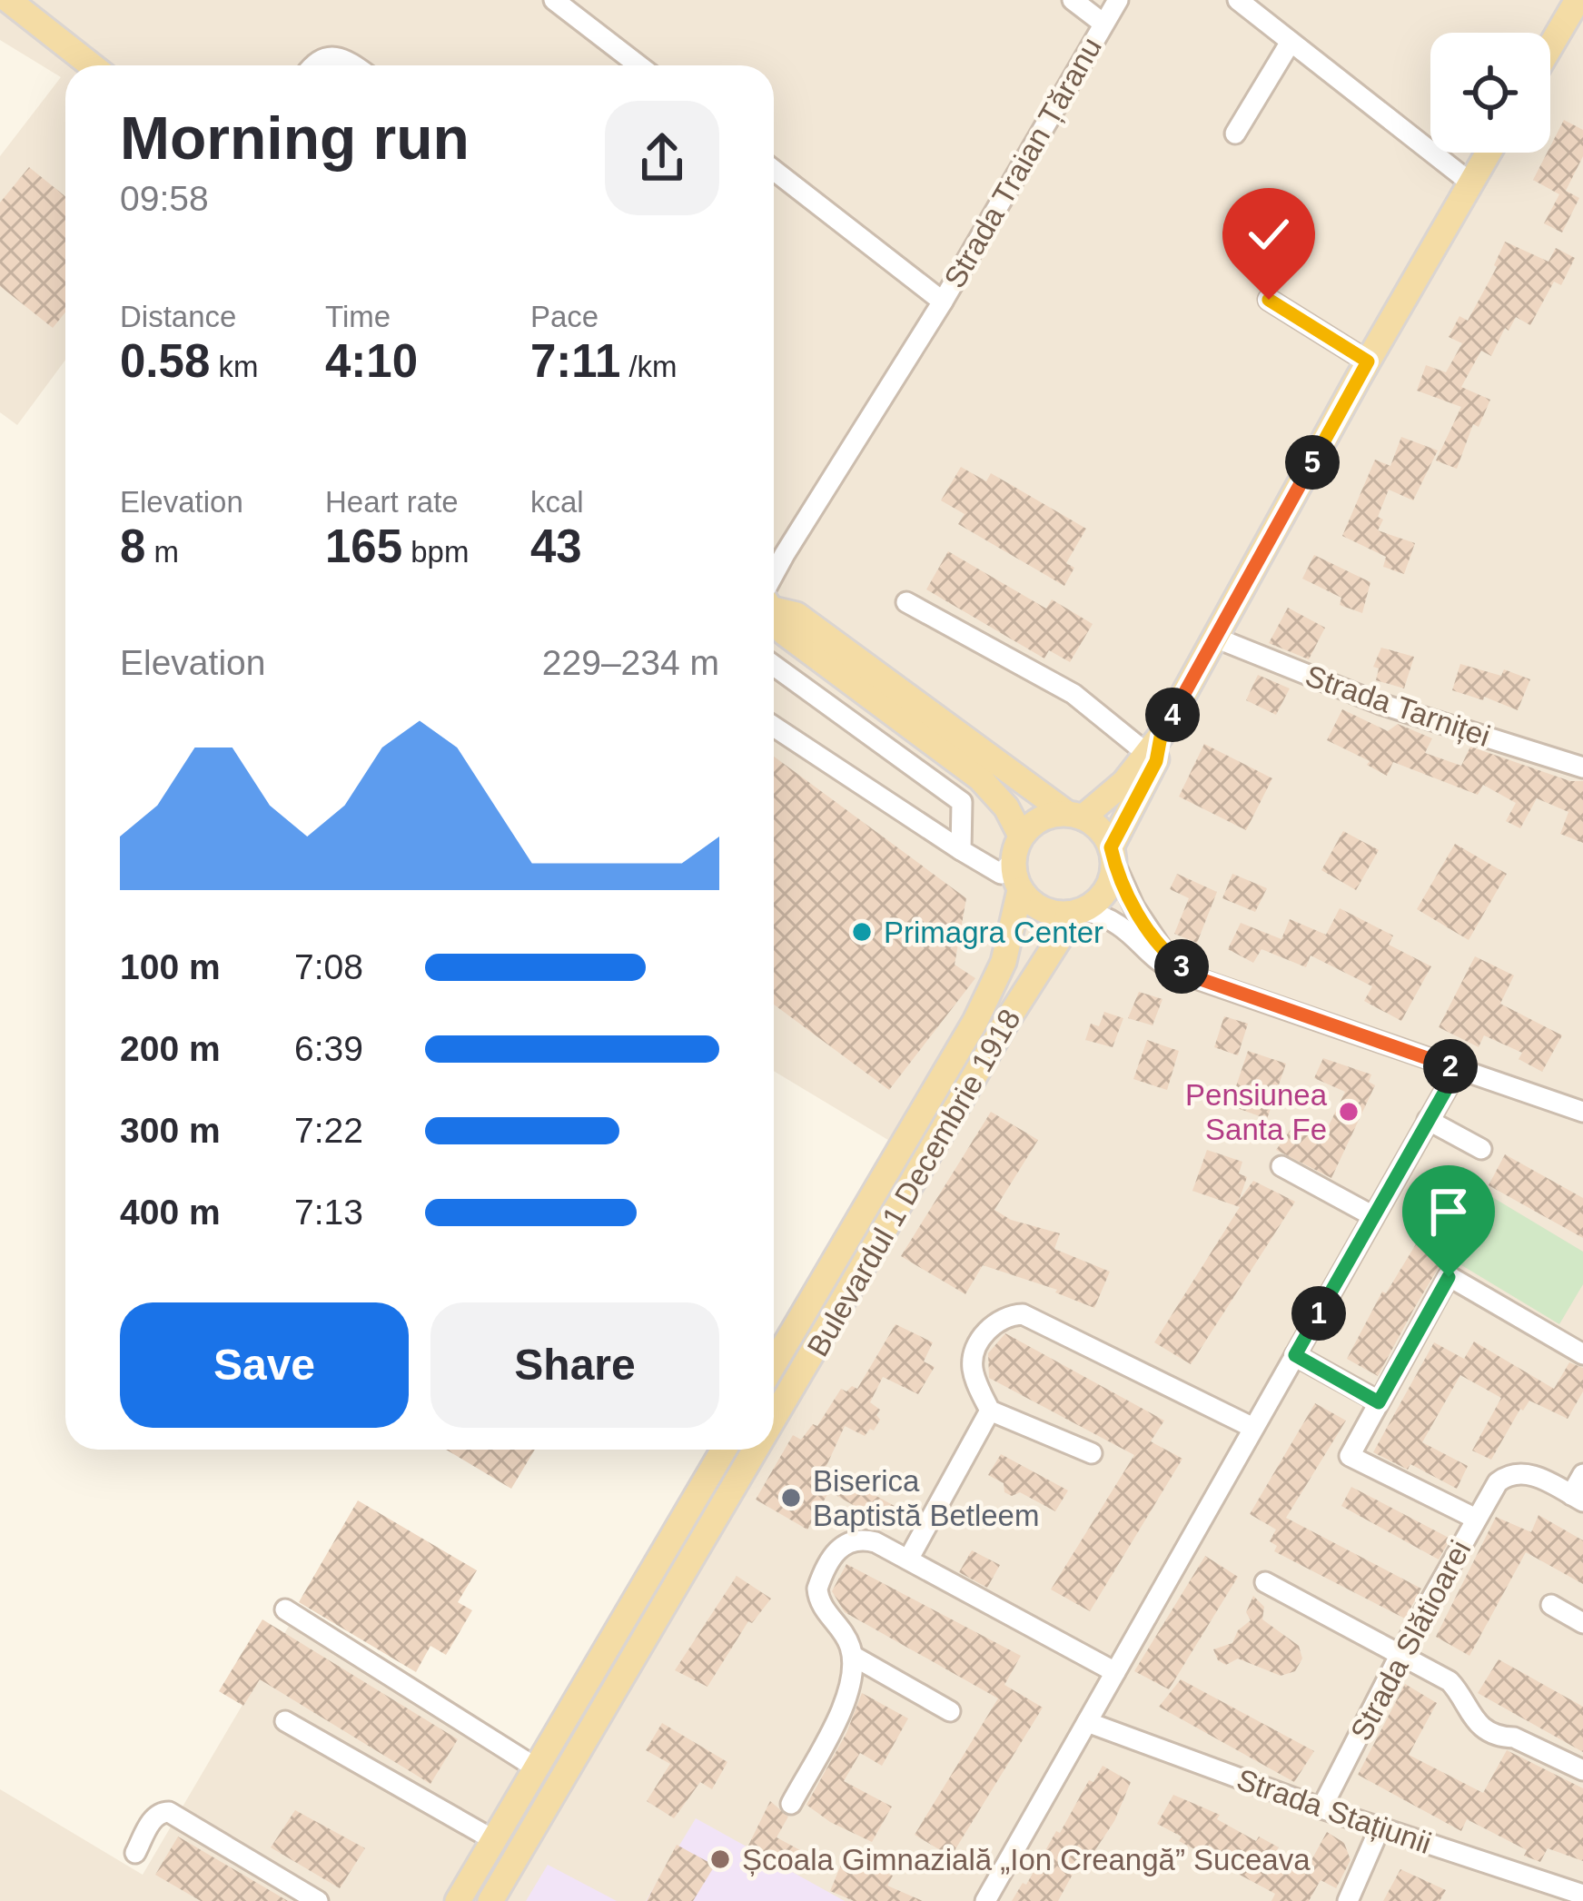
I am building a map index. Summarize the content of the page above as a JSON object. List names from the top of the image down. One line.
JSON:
{"streets":{"main road":["Bulevardul 1 Decembrie 1918"],"street":["Strada Traian Țăranu","Strada Tarniței","Strada Slătioarei","Strada Stațiunii"]},"crossings":[["Strada Slătioarei","Strada Stațiunii"]],"places":["Primagra Center","Pensiunea Santa Fe","Biserica Baptistă Betleem","Școala Gimnazială „Ion Creangă” Suceava"],"page":{"heading":["Morning run","09:58"],"stats":[["Distance","0.58 km"],["Time","4:10"],["Pace","7:11 /km"],["Elevation","8 m"],["Heart rate","165 bpm"],["kcal","43"]],"pins":["5","4","3","2","1"],"chart":["Elevation","229–234 m"],"list":[{"name":"100 m","note":"7:08"},{"name":"200 m","note":"6:39"},{"name":"300 m","note":"7:22"},{"name":"400 m","note":"7:13"}],"buttons":["Save","Share"]}}
